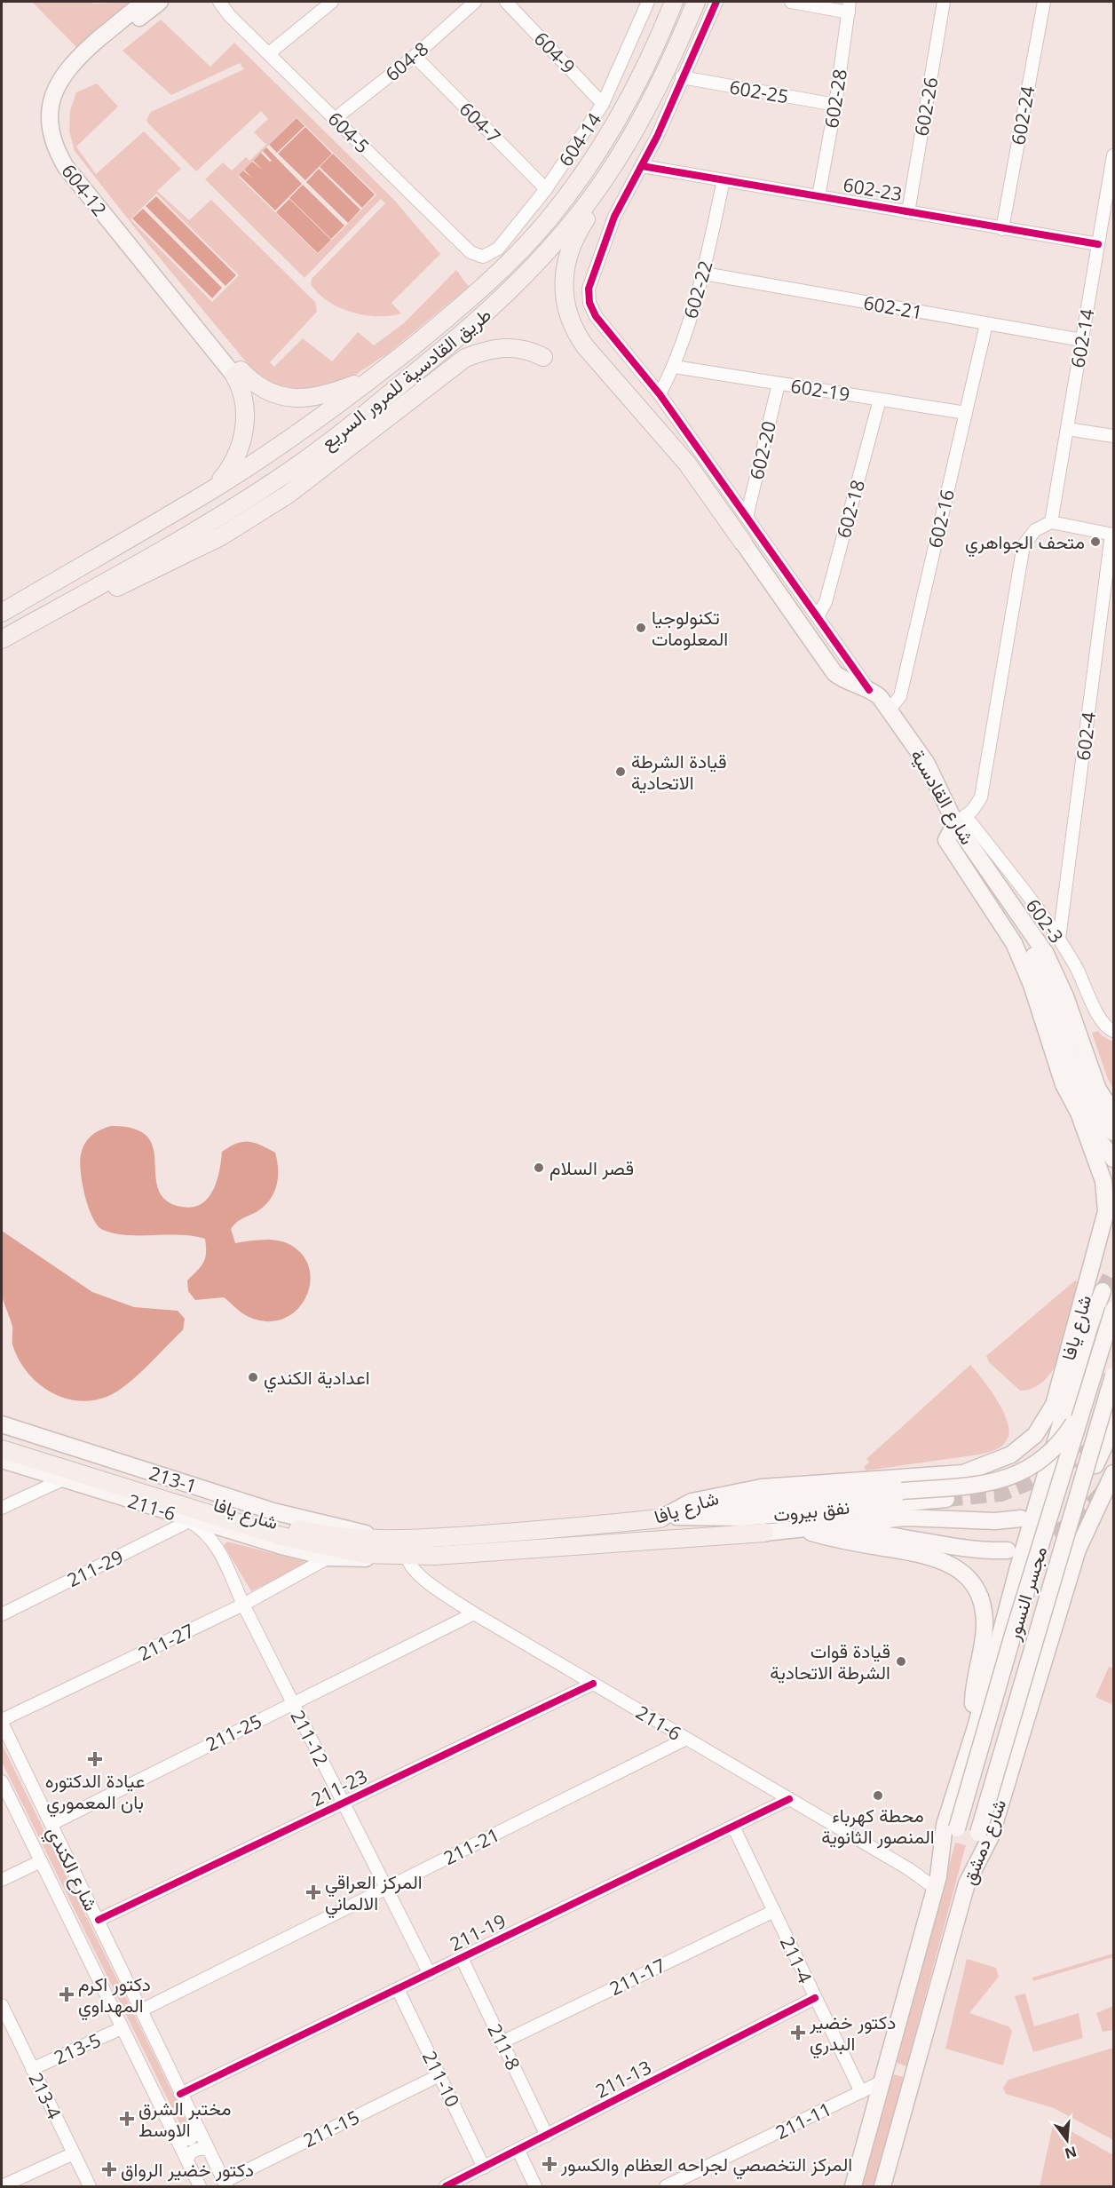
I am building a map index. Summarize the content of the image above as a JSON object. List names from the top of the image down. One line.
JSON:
{"streets":{"highway":["طريق القادسية للمرور السريع","شارع يافا"],"main road":["604-12","شارع القادسية","213-1","211-6","نفق بيروت","مجسر النسور","شارع دمشق"],"street":["604-9","604-8","602-25","602-28","602-26","602-24","604-7","604-5","604-14","602-23","602-22","602-21","602-14","602-19","602-20","602-18","602-16","602-4","602-3","211-29","211-27","211-25","211-12","211-23","211-21","شارع الكندي","211-19","211-4","211-17","211-8","213-5","211-10","211-13","213-4","211-11","211-15"]},"crossings":[["604-9","604-14"],["604-8","604-7"],["604-8","604-5"],["602-25","602-28"],["602-28","602-23"],["602-26","602-23"],["602-24","602-23"],["604-7","604-14"],["604-5","604-14"],["602-23","602-22"],["602-23","602-14"],["602-22","602-21"],["602-22","602-19"],["602-21","602-14"],["602-21","602-16"],["602-19","602-20"],["602-19","602-18"],["602-19","602-16"],["602-16","شارع القادسية"],["602-4","602-3"],["شارع القادسية","602-3"],["شارع القادسية","شارع يافا"],["شارع يافا","213-1"],["شارع يافا","211-6"],["شارع يافا","نفق بيروت"],["213-1","211-6"],["211-6","211-29"],["211-6","مجسر النسور"],["211-6","211-27"],["211-6","211-25"],["211-6","211-12"],["211-6","211-23"],["211-6","شارع دمشق"],["211-6","211-21"],["211-6","211-19"],["211-29","211-12"],["مجسر النسور","شارع دمشق"],["211-27","211-12"],["211-27","شارع الكندي"],["211-25","211-12"],["211-25","شارع الكندي"],["211-12","211-23"],["211-12","211-21"],["211-12","211-19"],["211-23","شارع الكندي"],["شارع دمشق","211-11"],["211-21","شارع الكندي"],["شارع الكندي","211-19"],["شارع الكندي","213-5"],["شارع الكندي","211-15"],["211-19","211-4"],["211-19","211-8"],["211-19","211-10"],["211-4","211-17"],["211-4","211-13"],["211-4","211-11"],["211-17","211-8"],["211-8","211-13"],["213-5","213-4"],["211-10","211-13"],["211-10","211-15"]],"places":{"other":["متحف الجواهري","تكنولوجيا المعلومات","قيادة الشرطة الاتحادية","قصر السلام","اعدادية الكندي","قيادة قوات الشرطة الاتحادية","محطة كهرباء المنصور الثانوية"],"health":["عيادة الدكتوره بان المعموري","المركز العراقي الالماني","دكتور اكرم المهداوي","دكتور خضير البدري","مختبر الشرق الاوسط","المركز التخصصي لجراحه العظام والكسور","دكتور خضير الرواق"]},"north":"bottom"}
